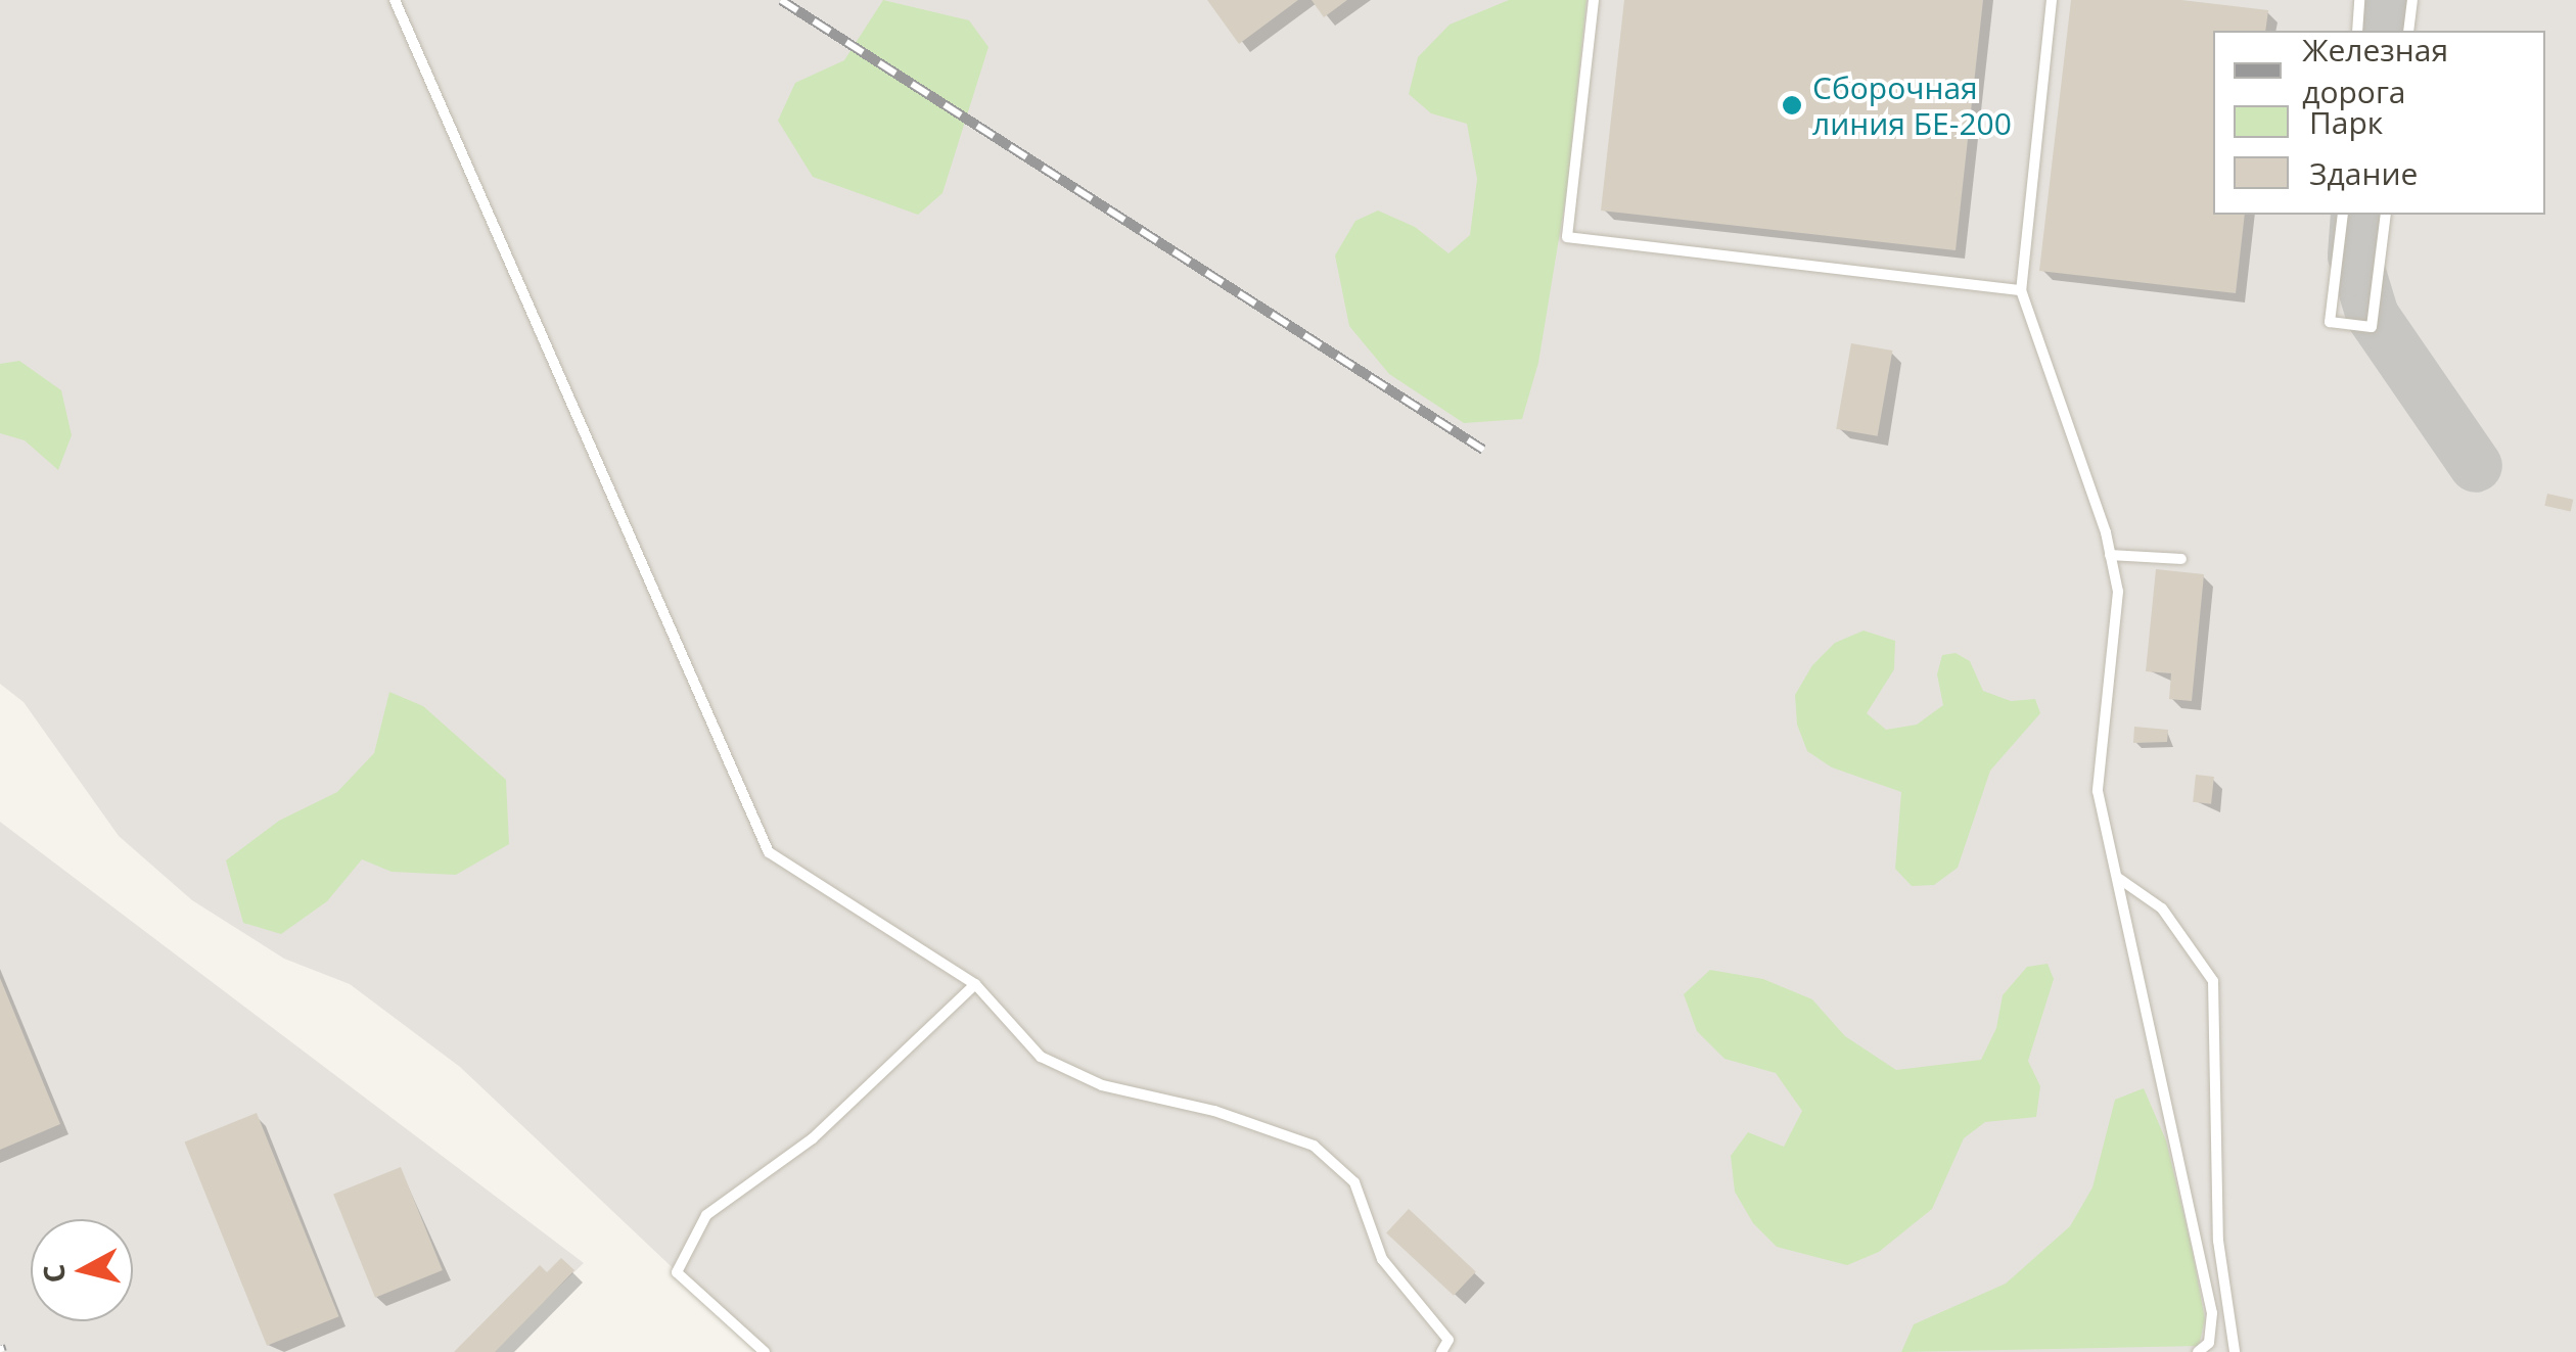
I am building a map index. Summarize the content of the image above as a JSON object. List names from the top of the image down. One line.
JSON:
{"places":["Сборочная линия БЕ-200"],"legend":["Железная дорога","Парк","Здание"],"north":"left"}
